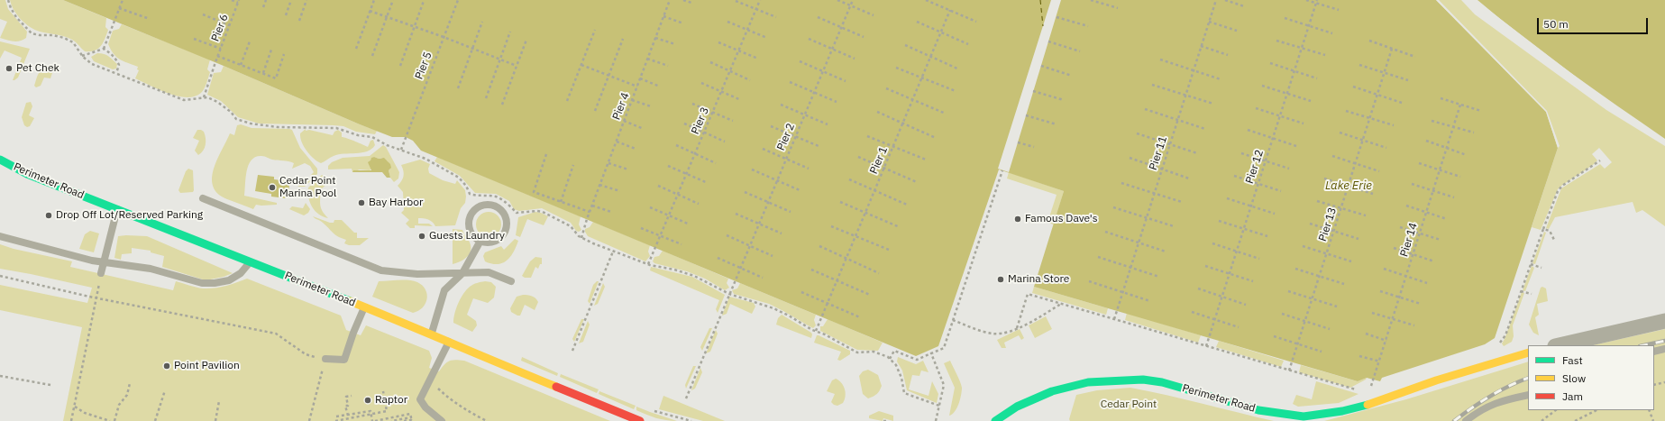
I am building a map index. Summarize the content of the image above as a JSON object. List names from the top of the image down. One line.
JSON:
{"streets":{"street":["Perimeter Road"],"path":["Pier 6","Pier 5","Pier 4","Pier 3","Pier 2","Pier 11","Pier 1","Pier 12","Pier 13","Pier 14"]},"water":["Lake Erie"],"parks":["Cedar Point"],"places":["Pet Chek","Cedar Point Marina Pool","Bay Harbor","Drop Off Lot/Reserved Parking","Famous Dave's","Guests Laundry","Marina Store","Point Pavilion","Raptor"],"legend":["Fast","Slow","Jam"],"scale_bar":"50 m"}
